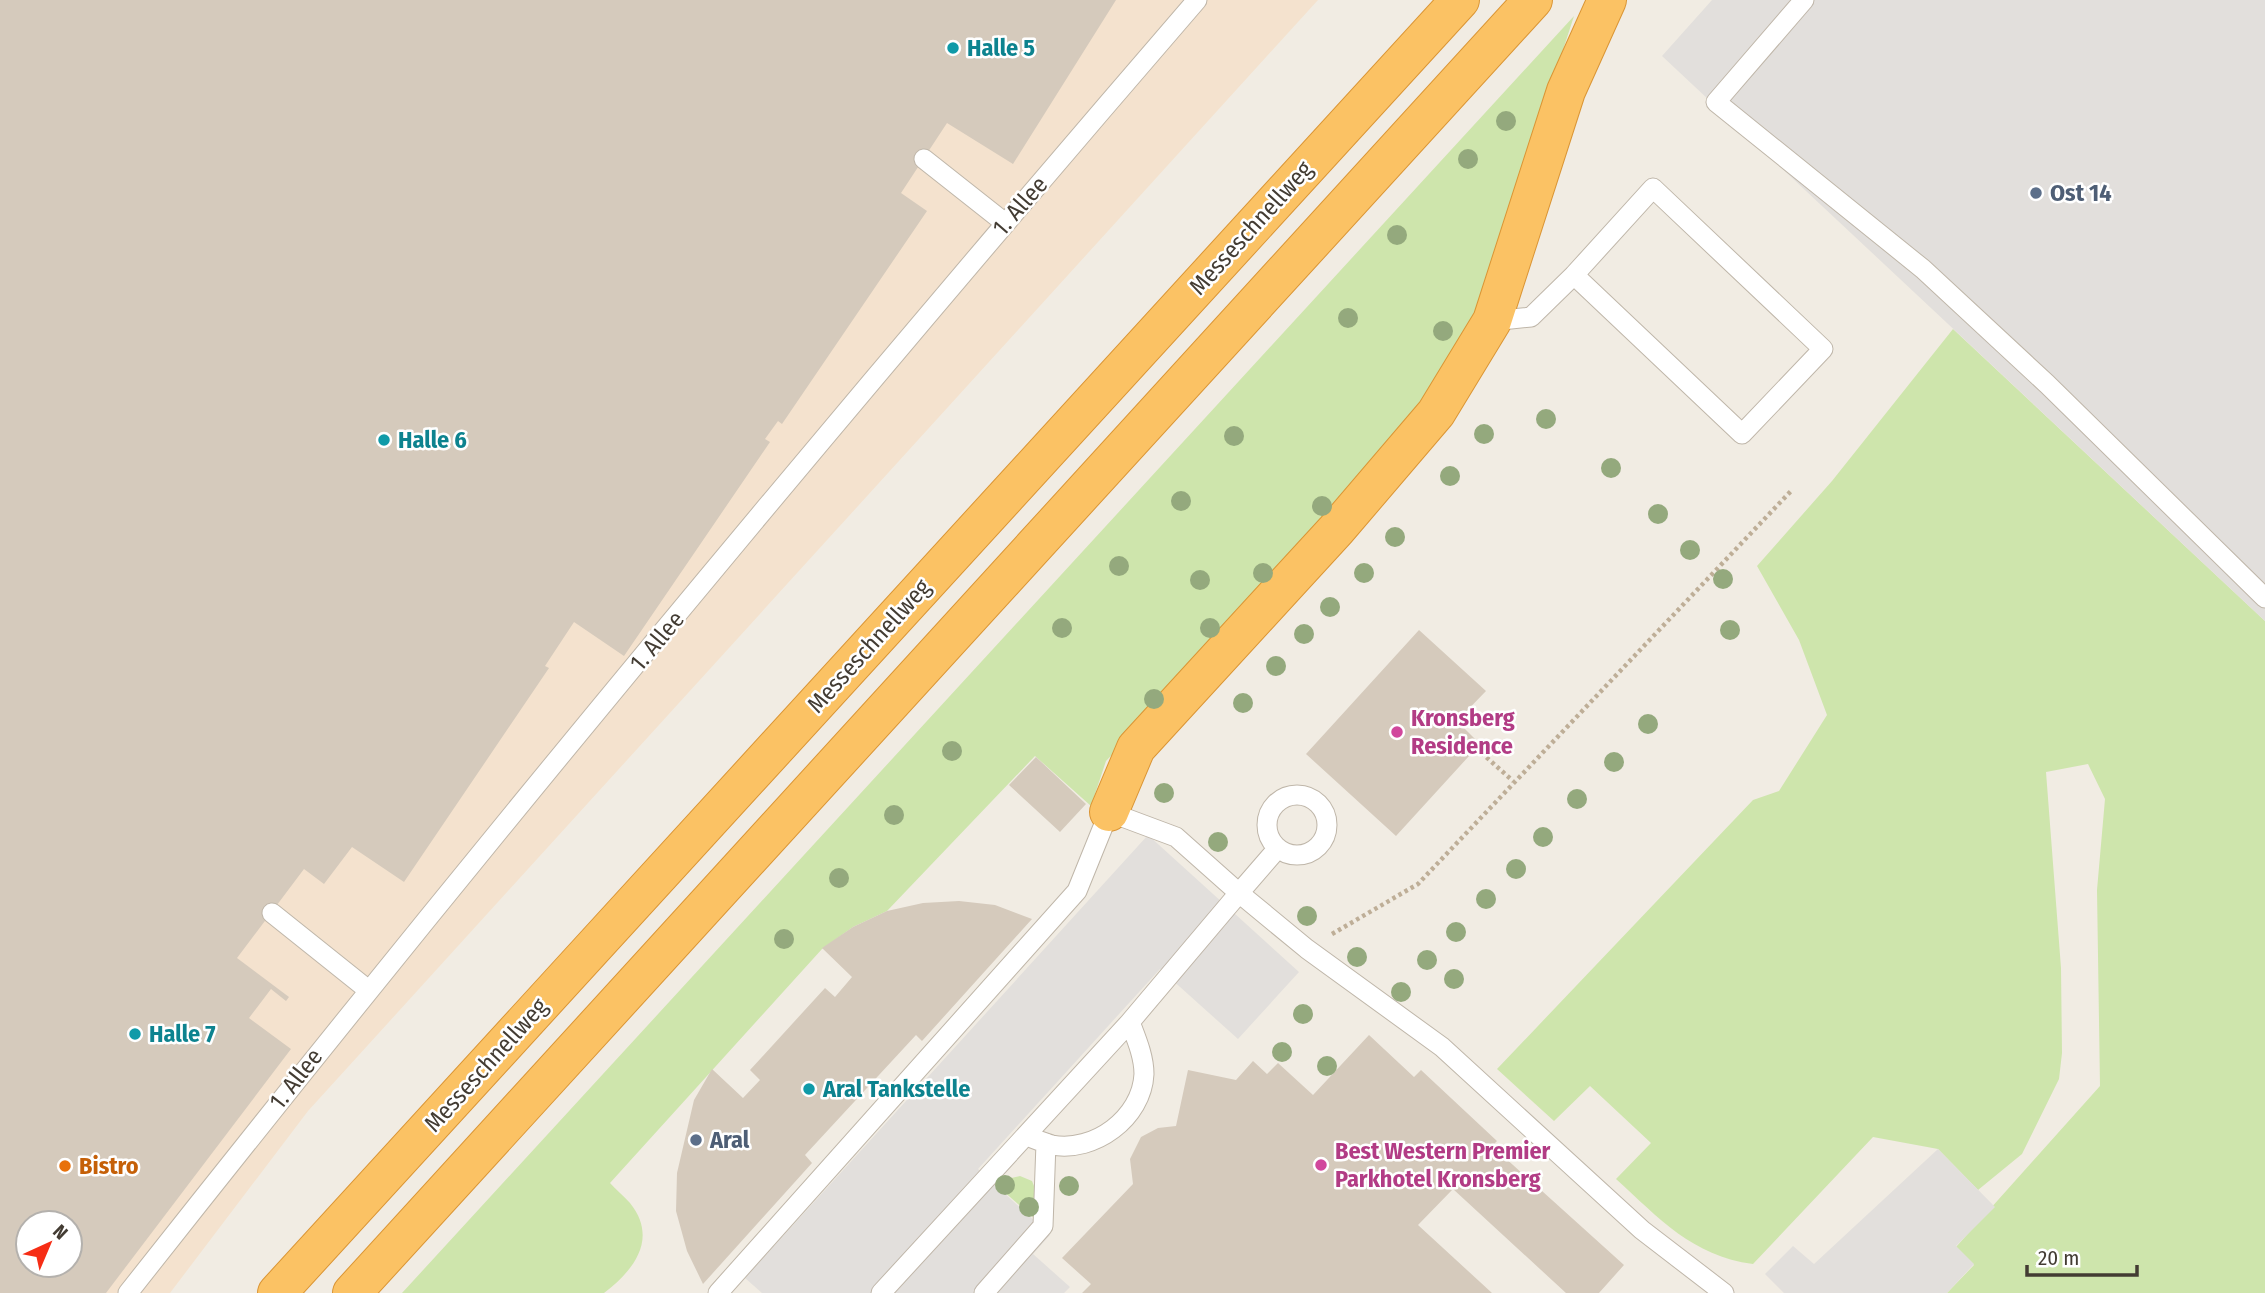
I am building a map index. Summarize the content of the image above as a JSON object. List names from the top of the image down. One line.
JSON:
{"streets":{"highway":["Messeschnellweg"],"lane":["1. Allee"]},"places":["Halle 5","Ost 14","Halle 6","Kronsberg Residence","Halle 7","Aral Tankstelle","Aral","Best Western Premier Parkhotel Kronsberg","Bistro"],"scale_bar":"20 m","north":"top right"}
